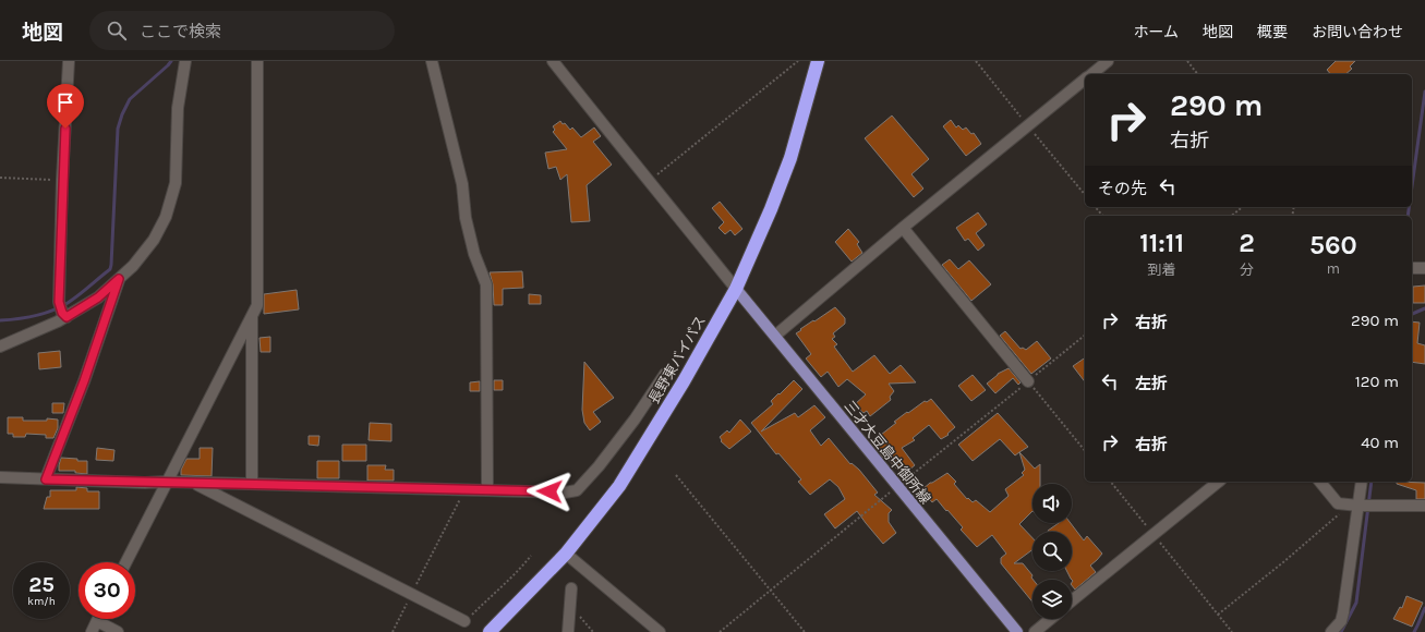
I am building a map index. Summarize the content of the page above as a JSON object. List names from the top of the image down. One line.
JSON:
{"streets":{"highway":["長野東バイパス"],"main road":["三才大豆島中御所線"]},"crossings":[["長野東バイパス","三才大豆島中御所線"]],"page":{"header":"地図","search":"ここで検索","nav":["ホーム","地図","概要","お問い合わせ"],"turn":["290 m","右折"],"then":"その先","eta":["11:11","到着","2","分","560","m"],"list":[{"name":"右折","value":"290 m"},{"name":"左折","value":"120 m"},{"name":"右折","value":"40 m"}],"speed":"25 km/h","limit":"30"}}
